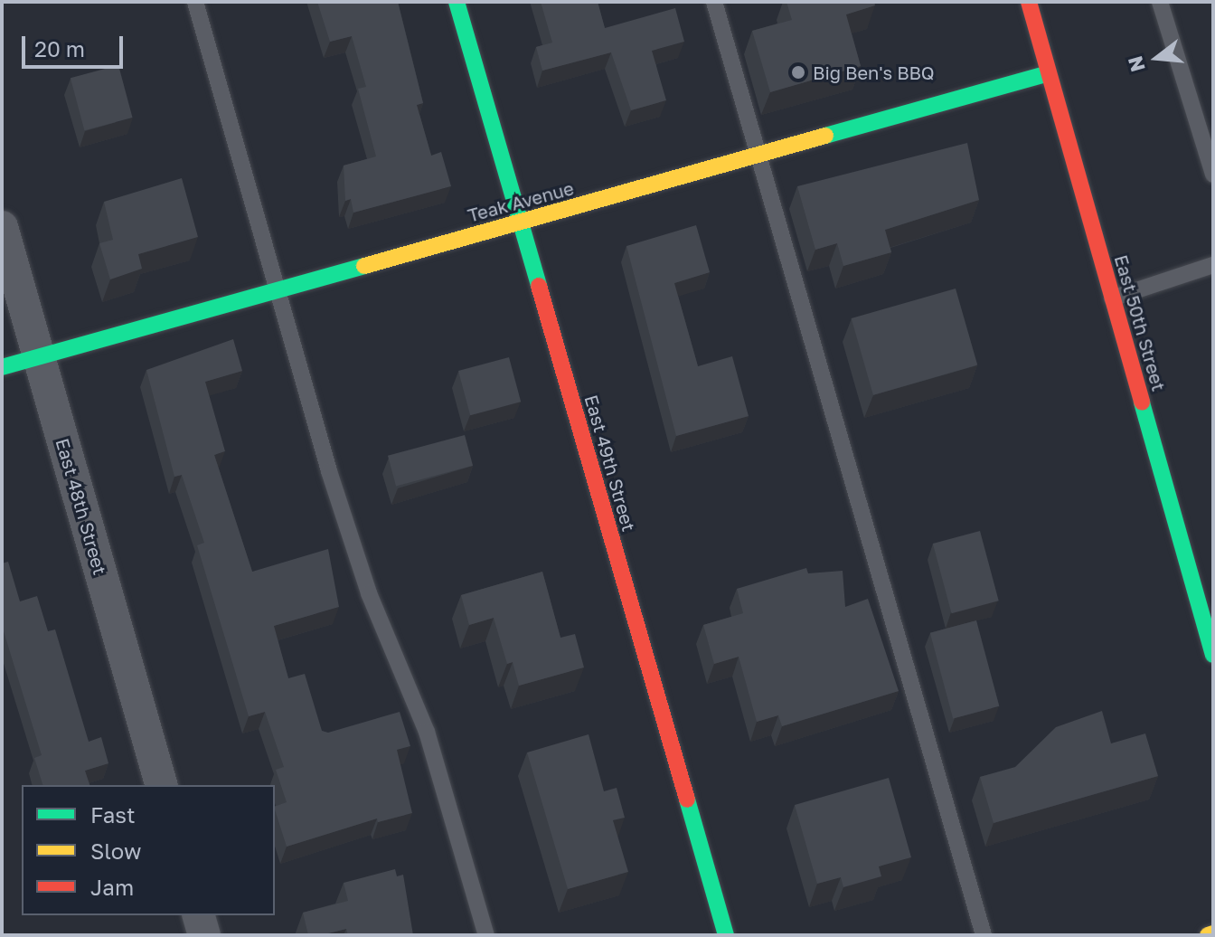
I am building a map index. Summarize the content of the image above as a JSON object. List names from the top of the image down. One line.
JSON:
{"streets":{"street":["Teak Avenue","East 50th Street","East 49th Street","East 48th Street"]},"crossings":[["Teak Avenue","East 50th Street"],["Teak Avenue","East 49th Street"],["Teak Avenue","East 48th Street"]],"places":["Big Ben's BBQ"],"legend":["Fast","Slow","Jam"],"scale_bar":"20 m","north":"left"}
